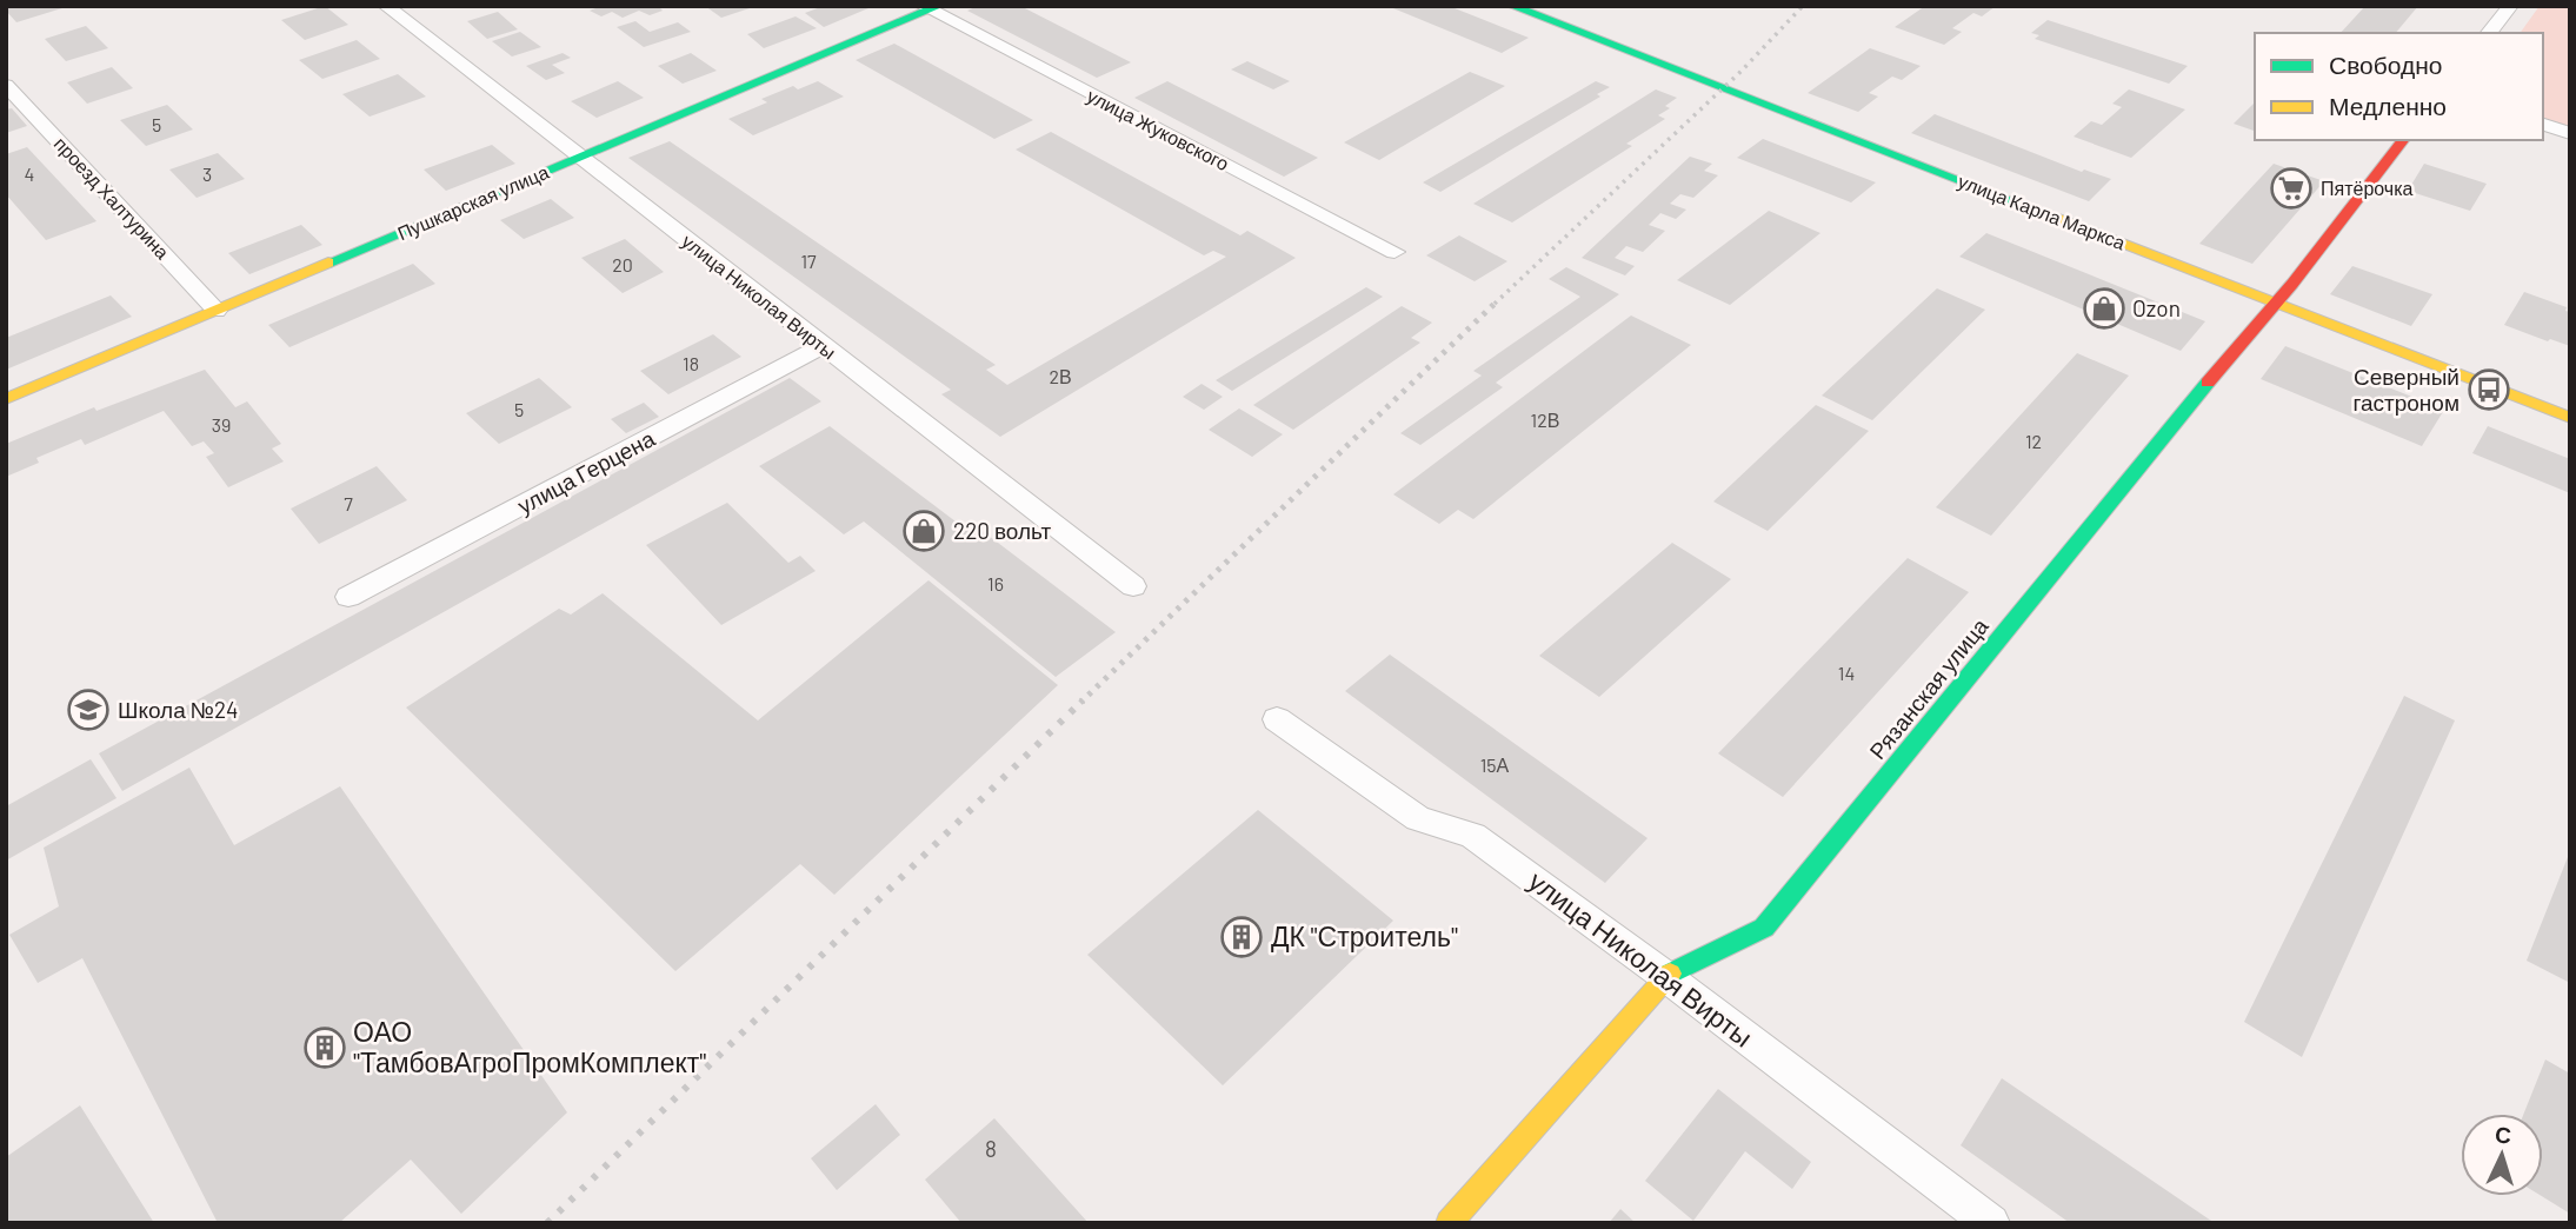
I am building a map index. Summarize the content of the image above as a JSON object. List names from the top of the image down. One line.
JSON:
{"streets":{"street":["улица Жуковского","проезд Халтурина","Пушкарская улица","улица Карла Маркса","улица Николая Вирты","улица Герцена","Рязанская улица"]},"crossings":[["улица Жуковского","Пушкарская улица"],["проезд Халтурина","Пушкарская улица"],["Пушкарская улица","улица Николая Вирты"],["улица Карла Маркса","Рязанская улица"],["улица Николая Вирты","улица Герцена"],["улица Николая Вирты","Рязанская улица"]],"places":{"supermarket":["Пятёрочка"],"shop":["Ozon","220 вольт"],"bus stop":["Северный гастроном"],"school or university":["Школа №24"],"building":["ДК \"Строитель\"","ОАО \"ТамбовАгроПромКомплект\""]},"house_numbers":["5","4","3","17","20","18","2В","5","12В","39","12","7","16","14","15А","8"],"legend":["Свободно","Медленно"],"north":"top"}
